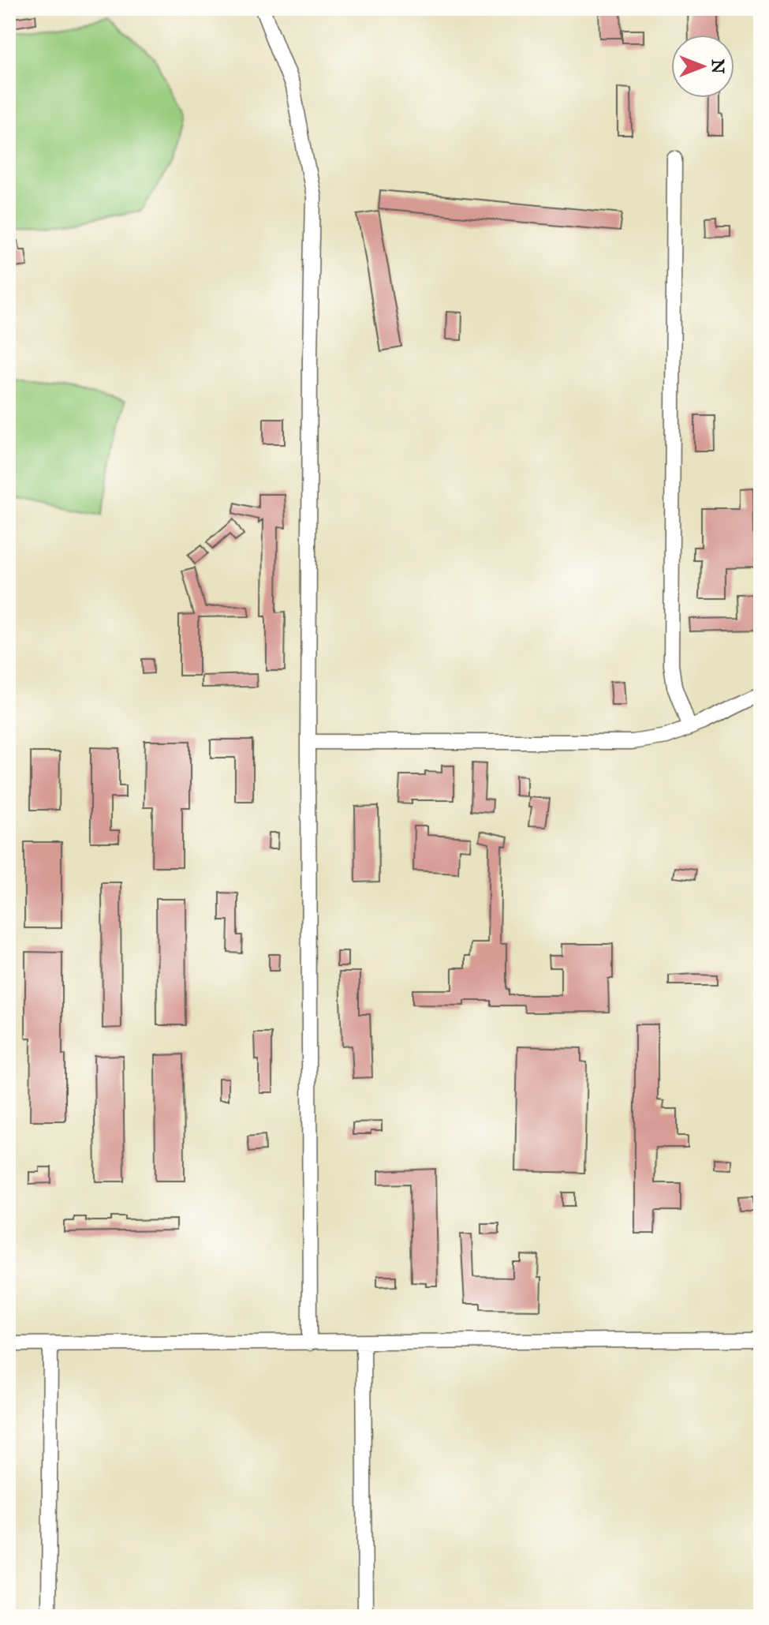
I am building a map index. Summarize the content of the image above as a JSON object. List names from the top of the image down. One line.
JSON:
{"north":"right"}
